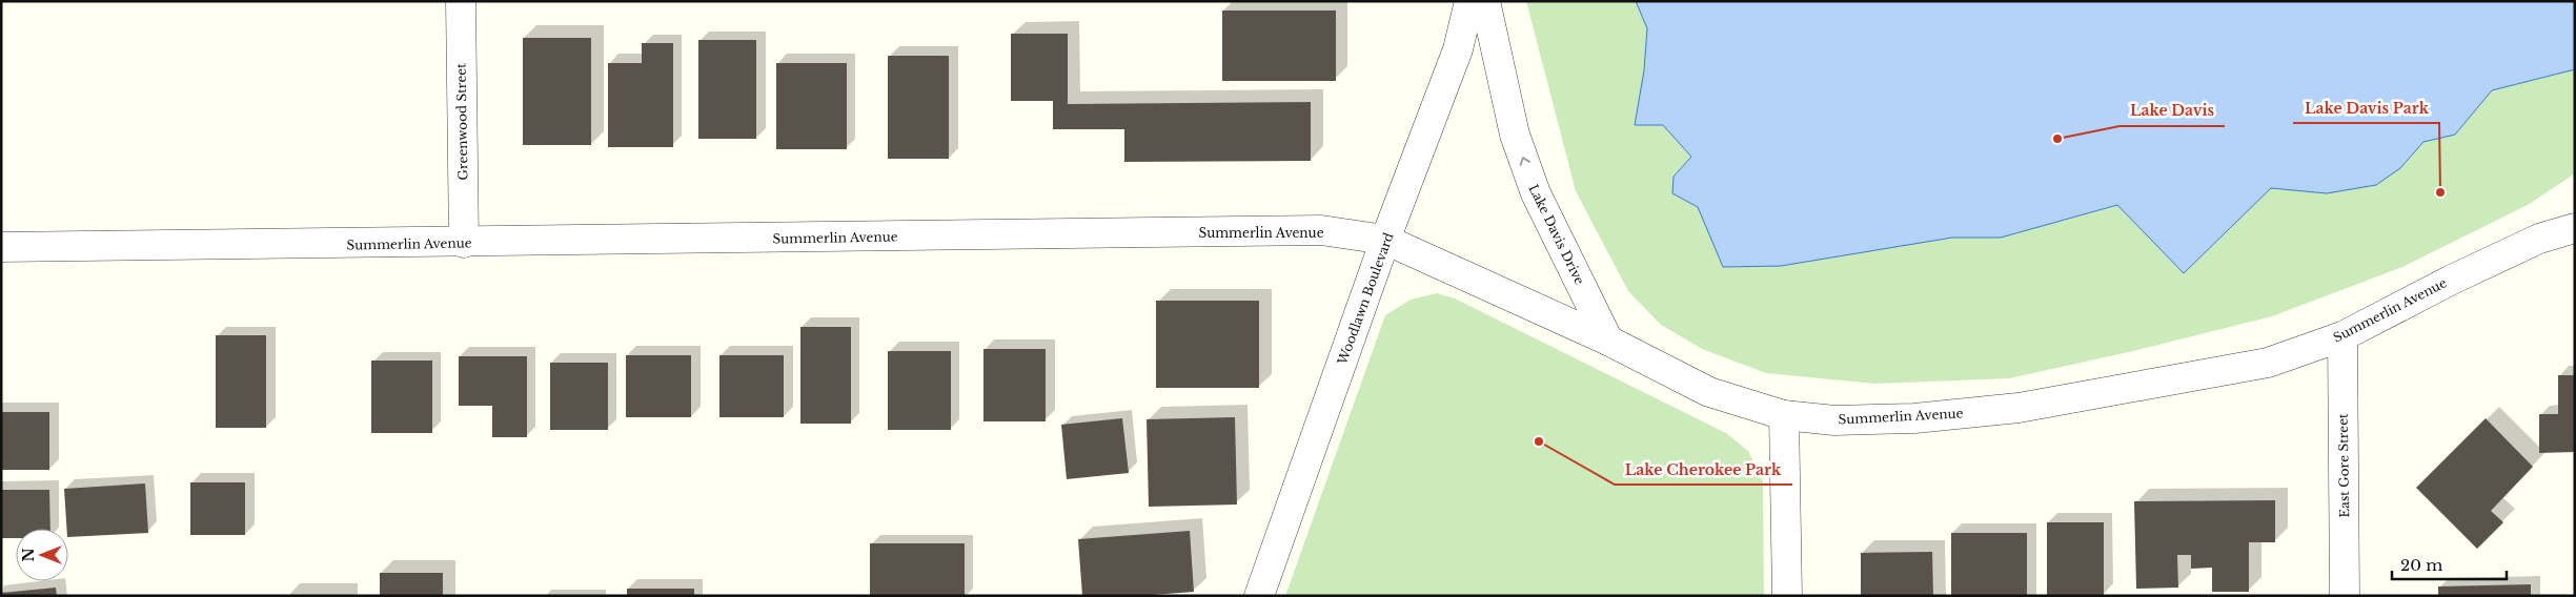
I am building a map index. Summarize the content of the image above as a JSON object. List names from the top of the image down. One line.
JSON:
{"streets":{"street":["Greenwood Street","Summerlin Avenue","Lake Davis Drive","Woodlawn Boulevard","East Gore Street"]},"crossings":[["Greenwood Street","Summerlin Avenue"],["Summerlin Avenue","Lake Davis Drive"],["Summerlin Avenue","Woodlawn Boulevard"],["Summerlin Avenue","East Gore Street"]],"one_way":["Lake Davis Drive"],"places":["Lake Davis","Lake Davis Park","Lake Cherokee Park"],"scale_bar":"20 m","north":"left"}
